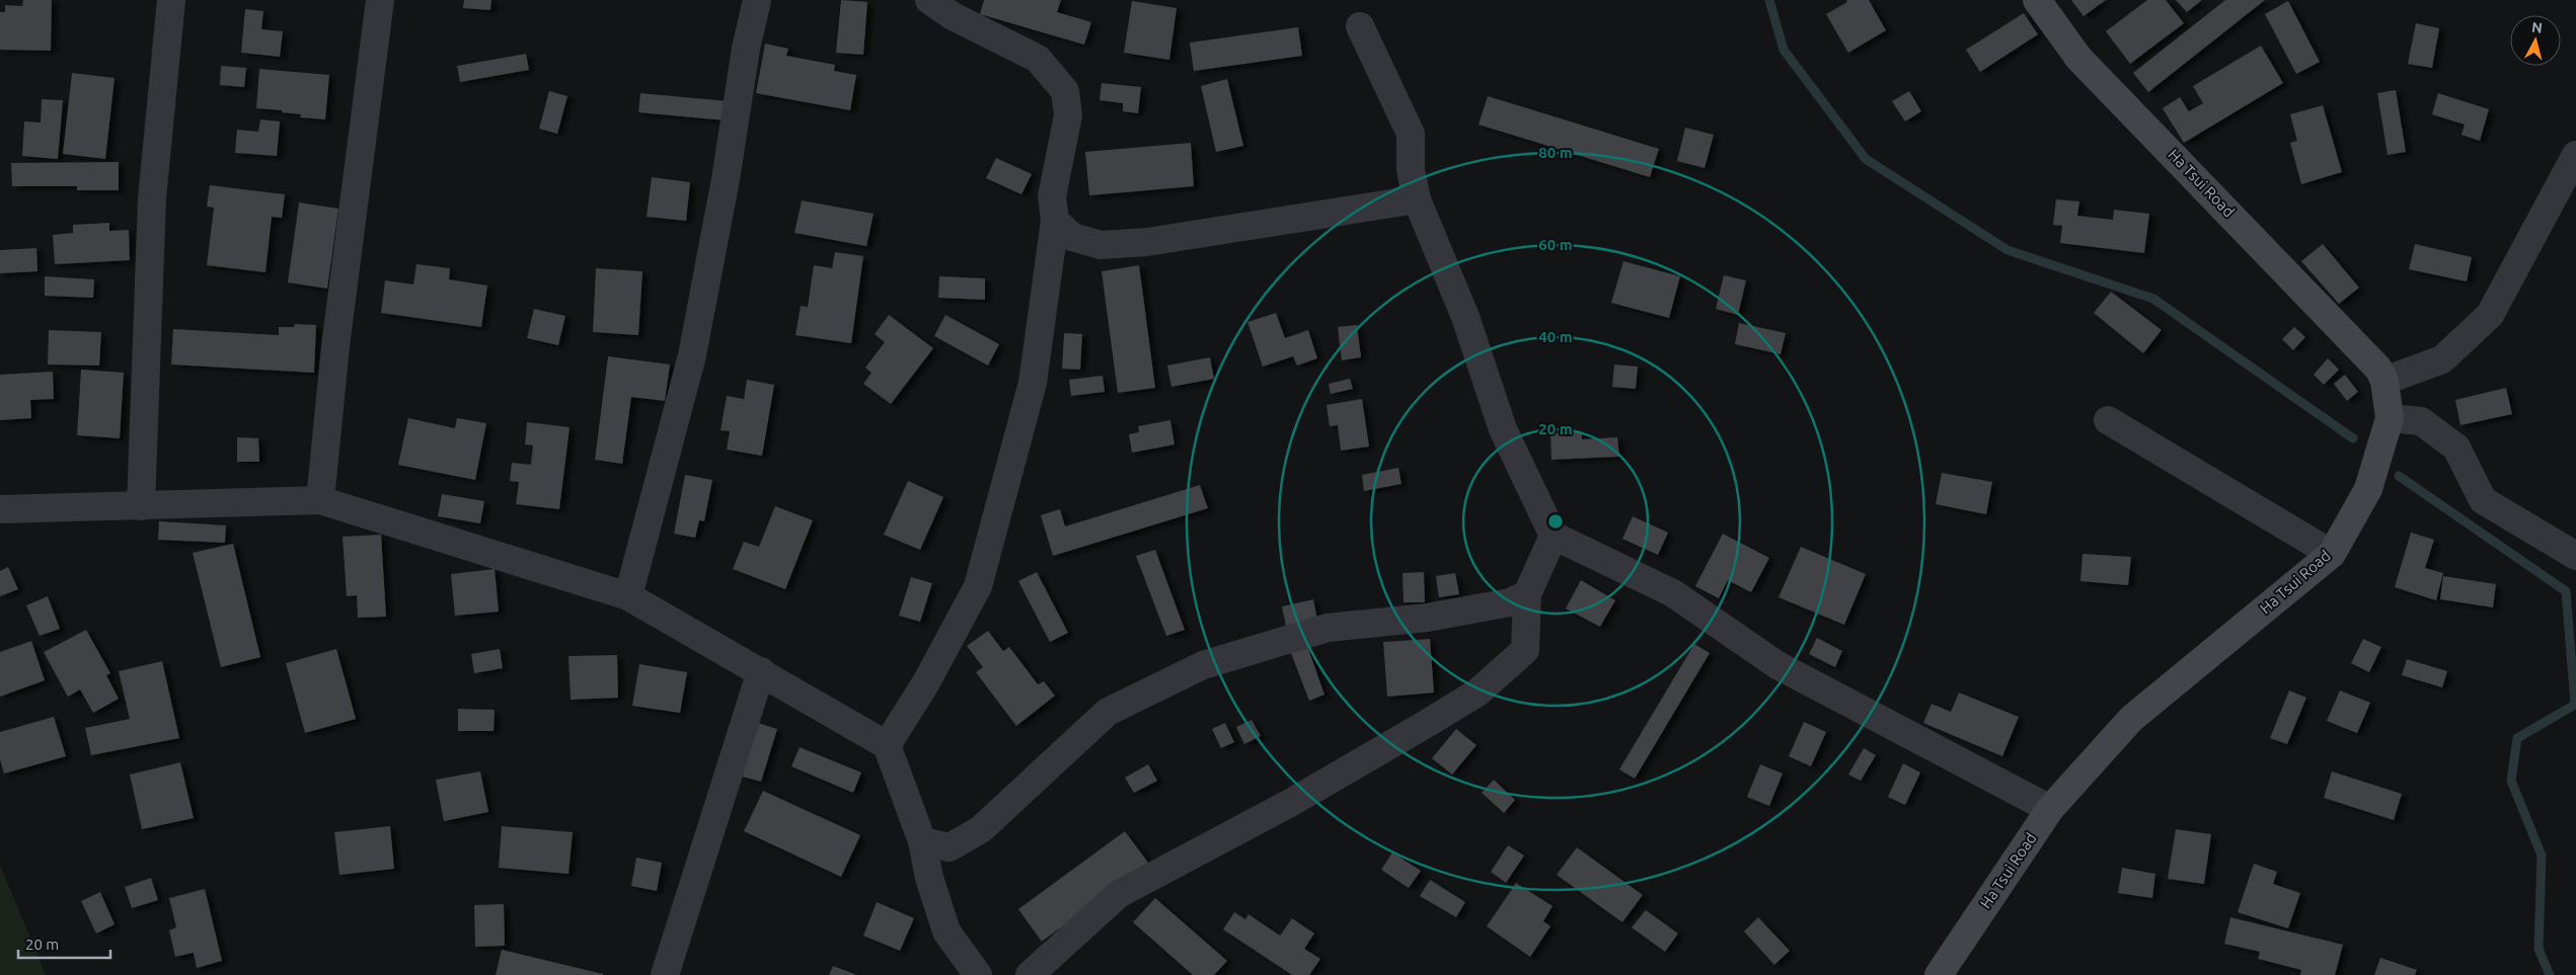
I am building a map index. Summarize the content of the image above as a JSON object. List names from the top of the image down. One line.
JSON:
{"streets":{"street":["Ha Tsui Road"]},"scale_bar":"20 m","north":"top","rings":["80 m","60 m","40 m","20 m"]}
